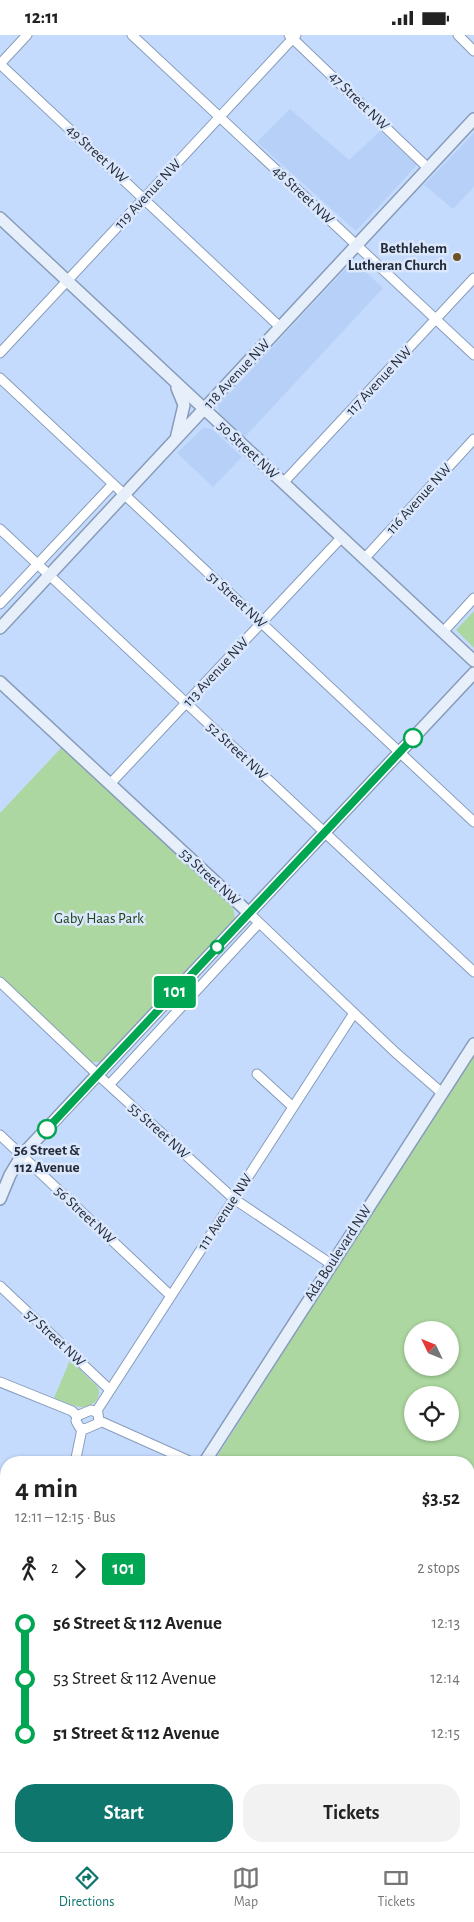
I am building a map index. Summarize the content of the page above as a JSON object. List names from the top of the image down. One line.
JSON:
{"streets":{"main road":["118 Avenue NW","50 Street NW","53 Street NW","Ada Boulevard NW"],"street":["47 Street NW","49 Street NW","119 Avenue NW","48 Street NW","117 Avenue NW","116 Avenue NW","51 Street NW","113 Avenue NW","52 Street NW","55 Street NW","111 Avenue NW","56 Street NW","57 Street NW"]},"crossings":[["47 Street NW","119 Avenue NW"],["47 Street NW","118 Avenue NW"],["49 Street NW","119 Avenue NW"],["49 Street NW","118 Avenue NW"],["119 Avenue NW","48 Street NW"],["119 Avenue NW","50 Street NW"],["48 Street NW","118 Avenue NW"],["48 Street NW","117 Avenue NW"],["118 Avenue NW","50 Street NW"],["118 Avenue NW","51 Street NW"],["118 Avenue NW","52 Street NW"],["117 Avenue NW","50 Street NW"],["50 Street NW","116 Avenue NW"],["50 Street NW","113 Avenue NW"],["51 Street NW","113 Avenue NW"],["113 Avenue NW","52 Street NW"],["113 Avenue NW","53 Street NW"],["53 Street NW","111 Avenue NW"],["53 Street NW","Ada Boulevard NW"],["55 Street NW","111 Avenue NW"],["55 Street NW","Ada Boulevard NW"],["111 Avenue NW","56 Street NW"],["111 Avenue NW","57 Street NW"]],"parks":["Gaby Haas Park"],"places":["Bethlehem Lutheran Church","56 Street & 112 Avenue"],"lines":["bus line 101"],"north":"top left","page":{"status":"12:11","on_map":"101","heading":["4 min","12:11 – 12:15 · Bus","$3.52"],"legs":["2","101","2 stops"],"list":[{"name":"56 Street & 112 Avenue","value":"12:13"},{"name":"53 Street & 112 Avenue","value":"12:14"},{"name":"51 Street & 112 Avenue","value":"12:15"}],"buttons":["Start","Tickets"],"tabs":["Directions","Map","Tickets"]}}
